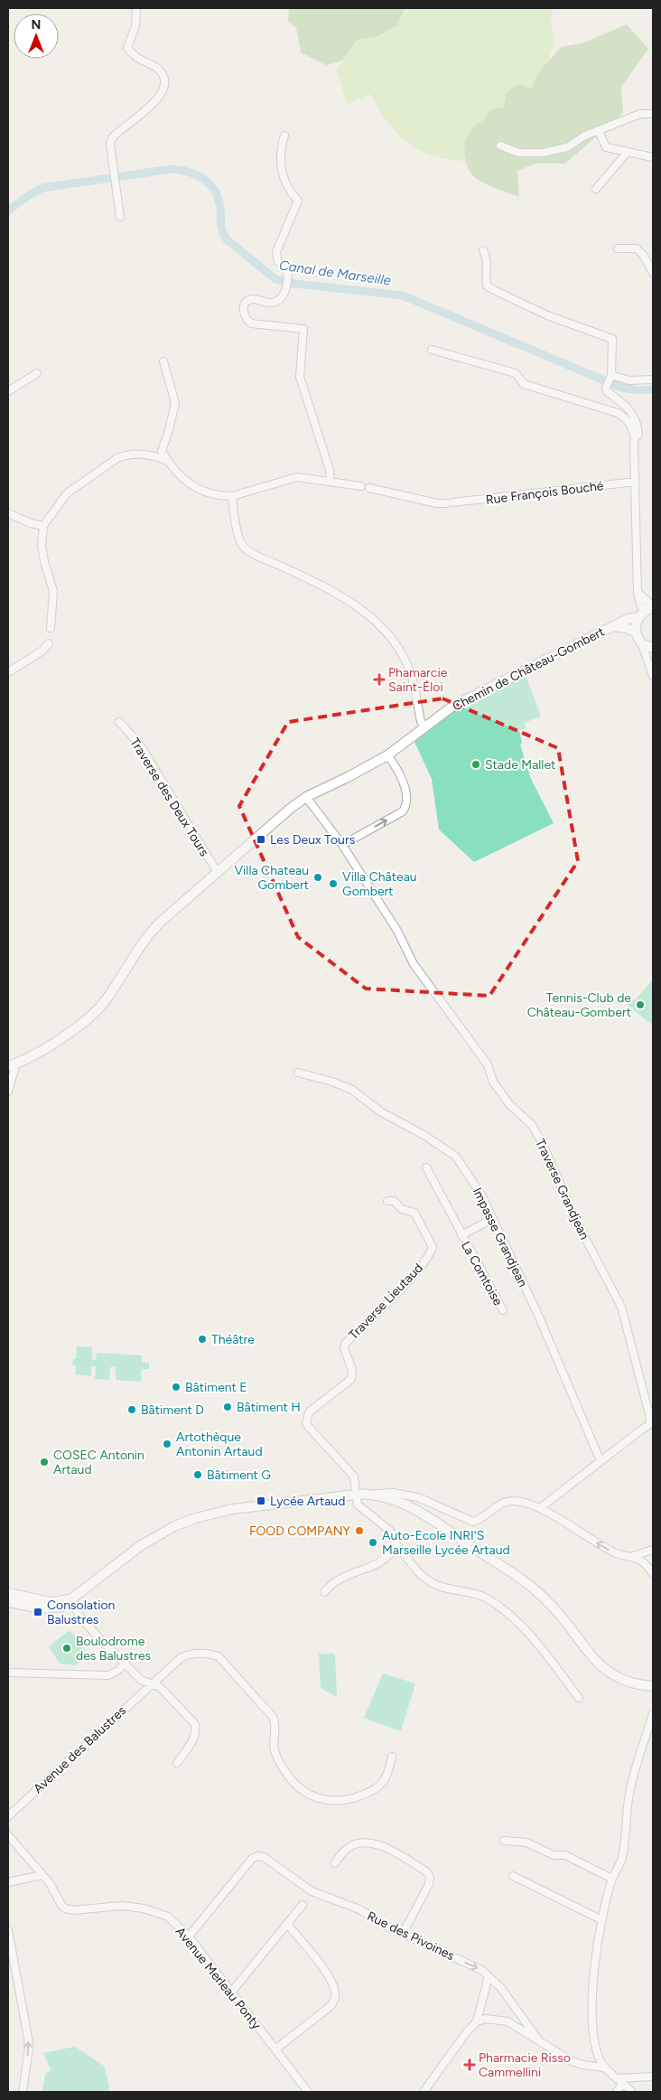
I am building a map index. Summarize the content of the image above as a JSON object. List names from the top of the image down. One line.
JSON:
{"streets":{"street":["Rue François Bouché","Chemin de Château-Gombert","Traverse des Deux Tours","Traverse Grandjean","Impasse Grandjean","La Comtoise","Traverse Lieutaud","Avenue des Balustres","Rue des Pivoines","Avenue Merleau Ponty"]},"crossings":[["Chemin de Château-Gombert","Traverse des Deux Tours"],["Chemin de Château-Gombert","Traverse Grandjean"],["Traverse Grandjean","Impasse Grandjean"],["Impasse Grandjean","La Comtoise"],["Rue des Pivoines","Avenue Merleau Ponty"]],"water":["Canal de Marseille"],"places":{"health":["Phamarcie Saint-Éloi","Pharmacie Risso Cammellini"],"other":["Stade Mallet","Villa Chateau Gombert","Villa Château Gombert","Tennis-Club de Château-Gombert","Théâtre","Bâtiment E","Bâtiment H","Bâtiment D","Artothèque Antonin Artaud","COSEC Antonin Artaud","Bâtiment G","FOOD COMPANY","Auto-Ecole INRI'S Marseille Lycée Artaud","Boulodrome des Balustres"],"transit":["Les Deux Tours","Lycée Artaud","Consolation Balustres"]},"north":"top"}
